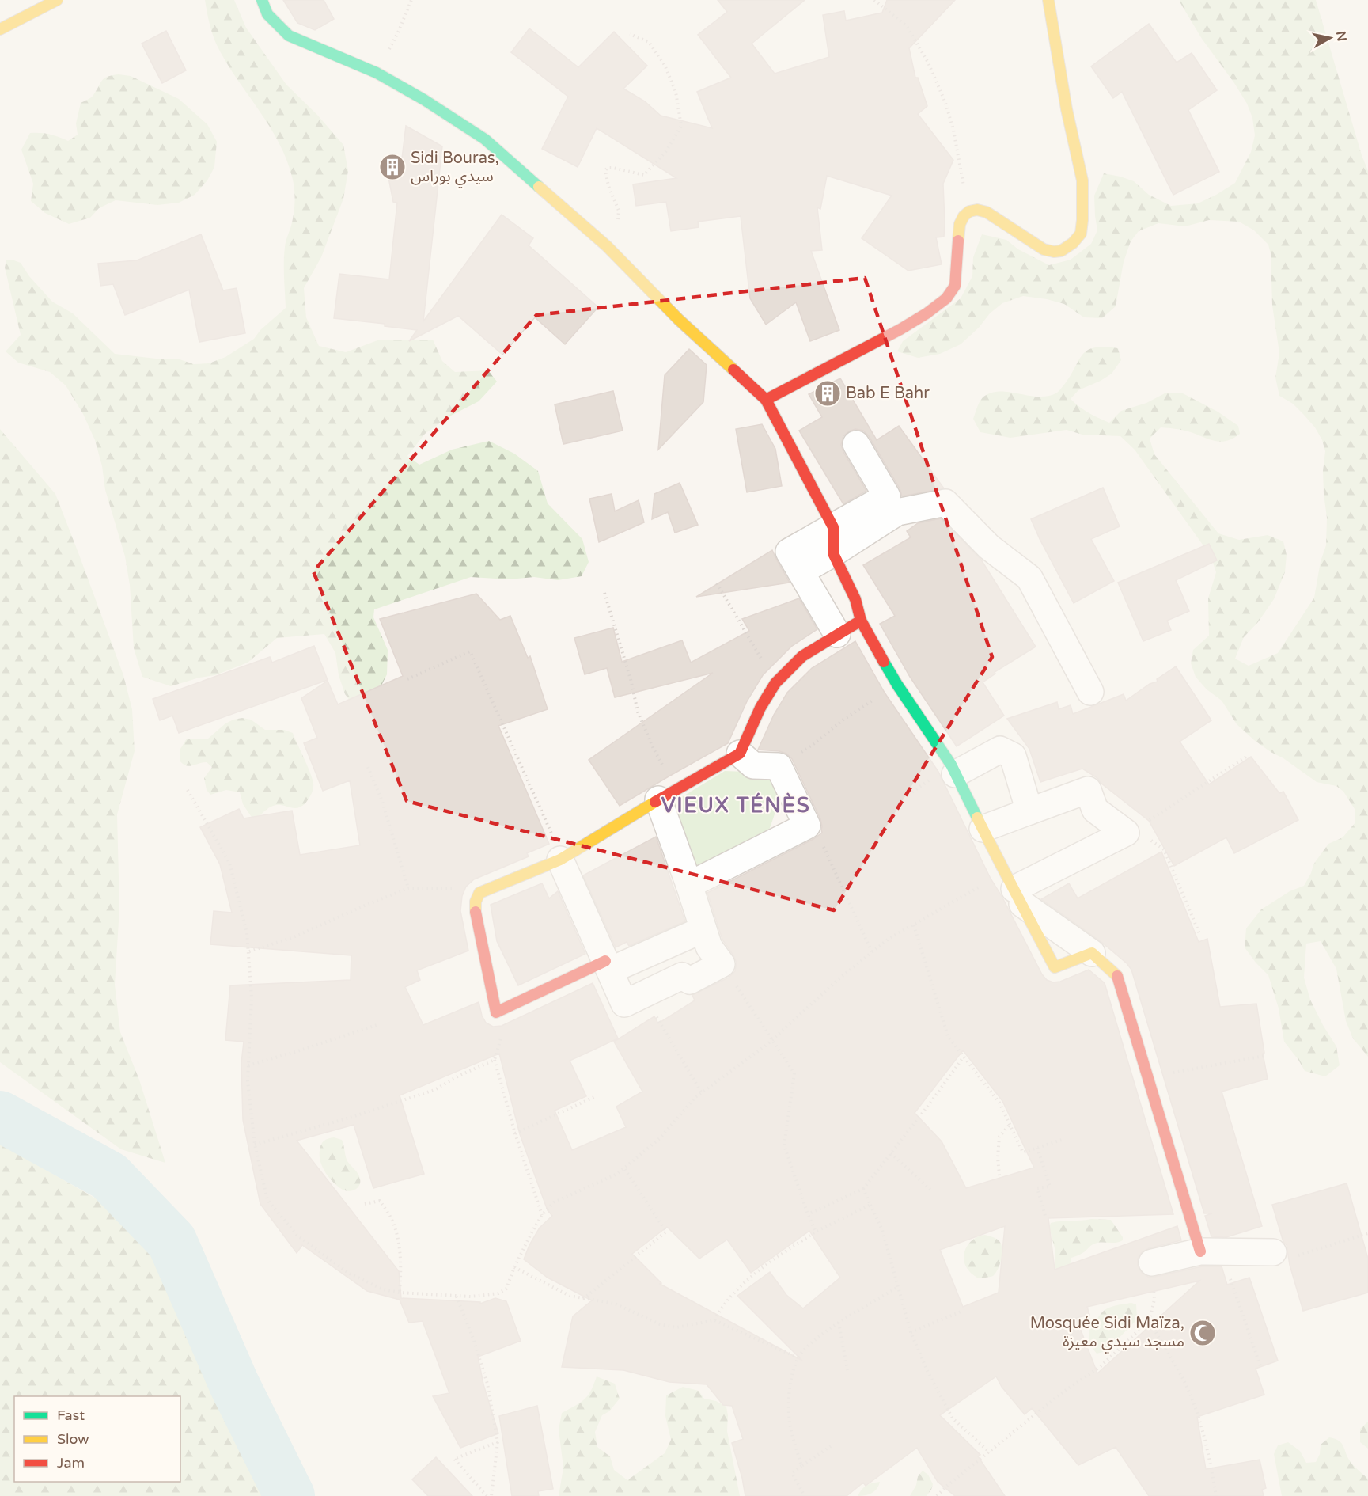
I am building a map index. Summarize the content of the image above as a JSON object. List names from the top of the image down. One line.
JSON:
{"districts":["VIEUX TÉNÈS"],"places":{"building":["Sidi Bouras, سيدي بوراس","Bab E Bahr"],"mosque":["Mosquée Sidi Maïza, مسجد سيدي معيزة"]},"legend":["Fast","Slow","Jam"],"north":"right"}
